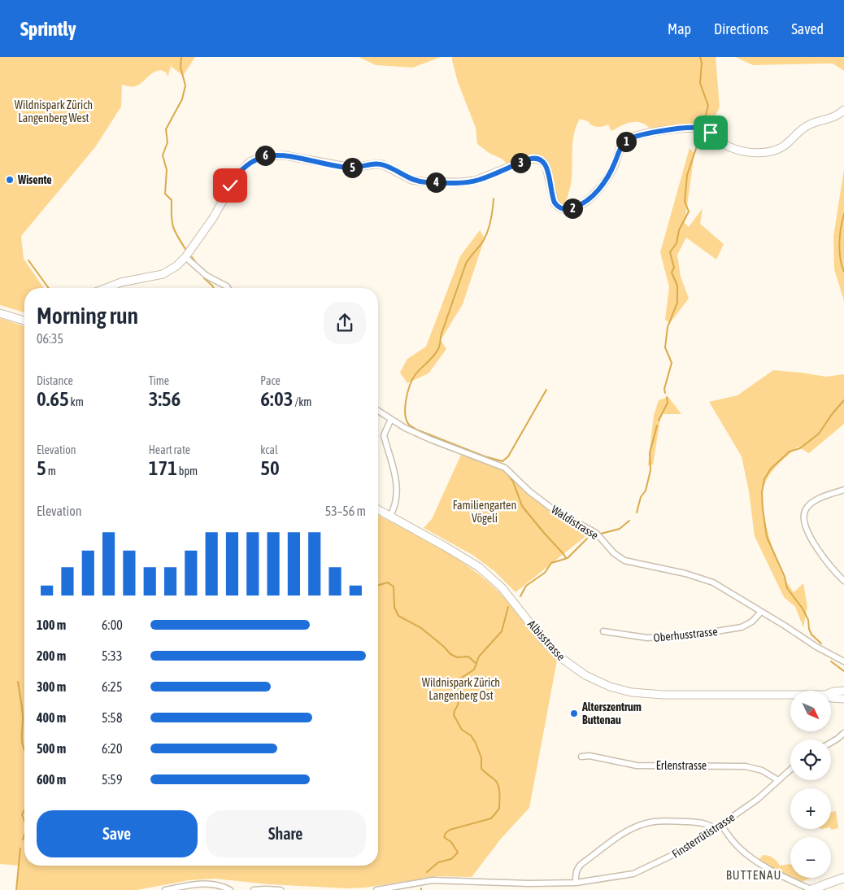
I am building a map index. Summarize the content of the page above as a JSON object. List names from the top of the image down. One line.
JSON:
{"streets":{"street":["Waldistrasse","Oberhusstrasse","Albisstrasse","Erlenstrasse","Finsterrütistrasse"]},"crossings":[["Waldistrasse","Oberhusstrasse"],["Erlenstrasse","Finsterrütistrasse"]],"districts":["BUTTENAU"],"parks":["Wildnispark Zürich Langenberg West","Familiengarten Vögeli","Wildnispark Zürich Langenberg Ost"],"places":["Wisente","Alterszentrum Buttenau"],"north":"bottom right","page":{"header":"Sprintly","nav":["Map","Directions","Saved"],"pins":["1","6","3","5","4","2"],"heading":["Morning run","06:35"],"stats":[["Distance","0.65 km"],["Time","3:56"],["Pace","6:03 /km"],["Elevation","5 m"],["Heart rate","171 bpm"],["kcal","50"]],"chart":["Elevation","53–56 m"],"list":[{"name":"100 m","note":"6:00"},{"name":"200 m","note":"5:33"},{"name":"300 m","note":"6:25"},{"name":"400 m","note":"5:58"},{"name":"500 m","note":"6:20"},{"name":"600 m","note":"5:59"}],"map_buttons":["+","−"],"buttons":["Save","Share"]}}
